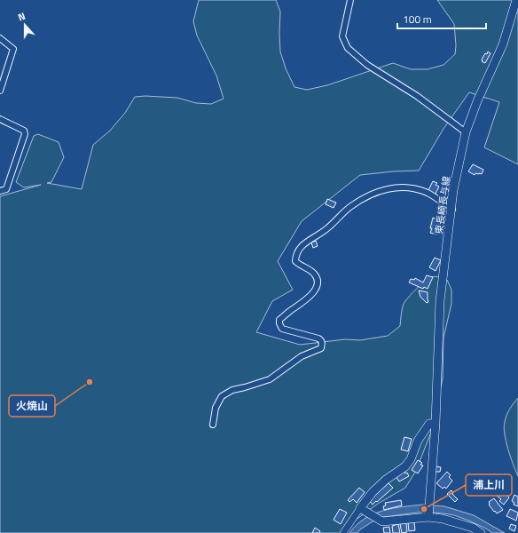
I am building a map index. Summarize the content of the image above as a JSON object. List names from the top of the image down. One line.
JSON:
{"streets":{"main road":["東長崎長与線"]},"places":["火焼山","浦上川"],"scale_bar":"100 m","north":"top"}
